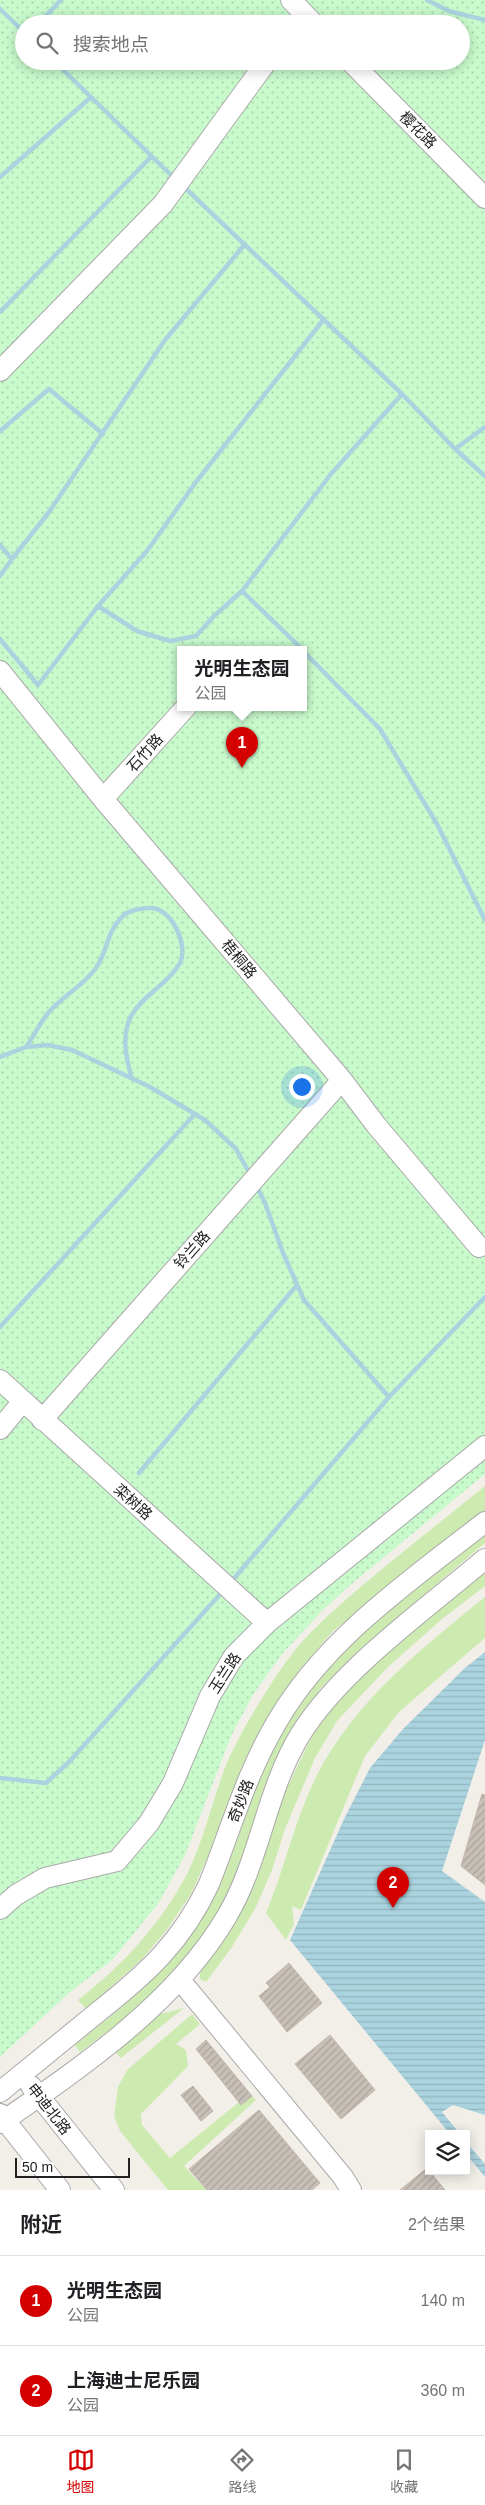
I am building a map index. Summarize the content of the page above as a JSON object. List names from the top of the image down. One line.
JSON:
{"streets":{"street":["樱花路","石竹路","梧桐路","铃兰路","栾树路","玉兰路","奇妙路","申迪北路"]},"crossings":[["石竹路","梧桐路"],["梧桐路","铃兰路"],["铃兰路","栾树路"],["栾树路","玉兰路"],["奇妙路","申迪北路"]],"scale_bar":"50 m","page":{"search":"搜索地点","popup":["光明生态园","公园"],"pins":["1","2"],"scale":"50 m","heading":["附近","2个结果"],"list":[{"mark":"1","name":"光明生态园","note":"公园","value":"140 m"},{"mark":"2","name":"上海迪士尼乐园","note":"公园","value":"360 m"}],"nav":["地图","路线","收藏"]}}
